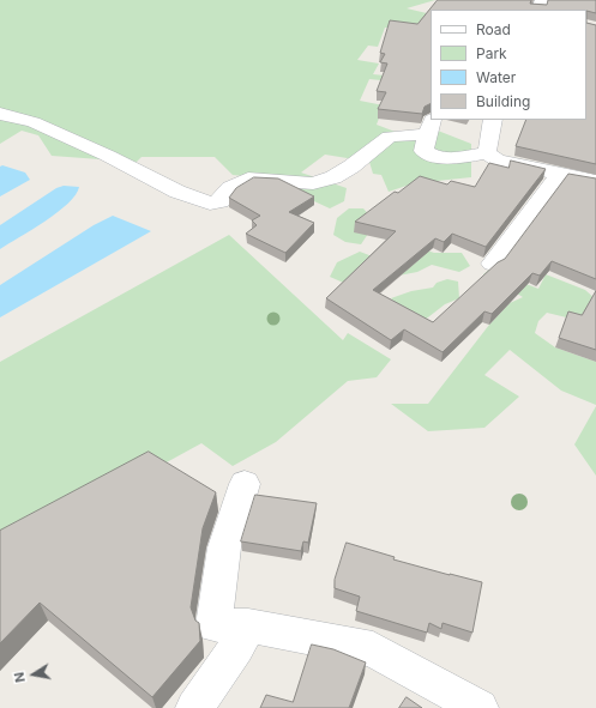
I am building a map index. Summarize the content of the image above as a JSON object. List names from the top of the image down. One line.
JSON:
{"legend":["Road","Park","Water","Building"],"north":"left"}
